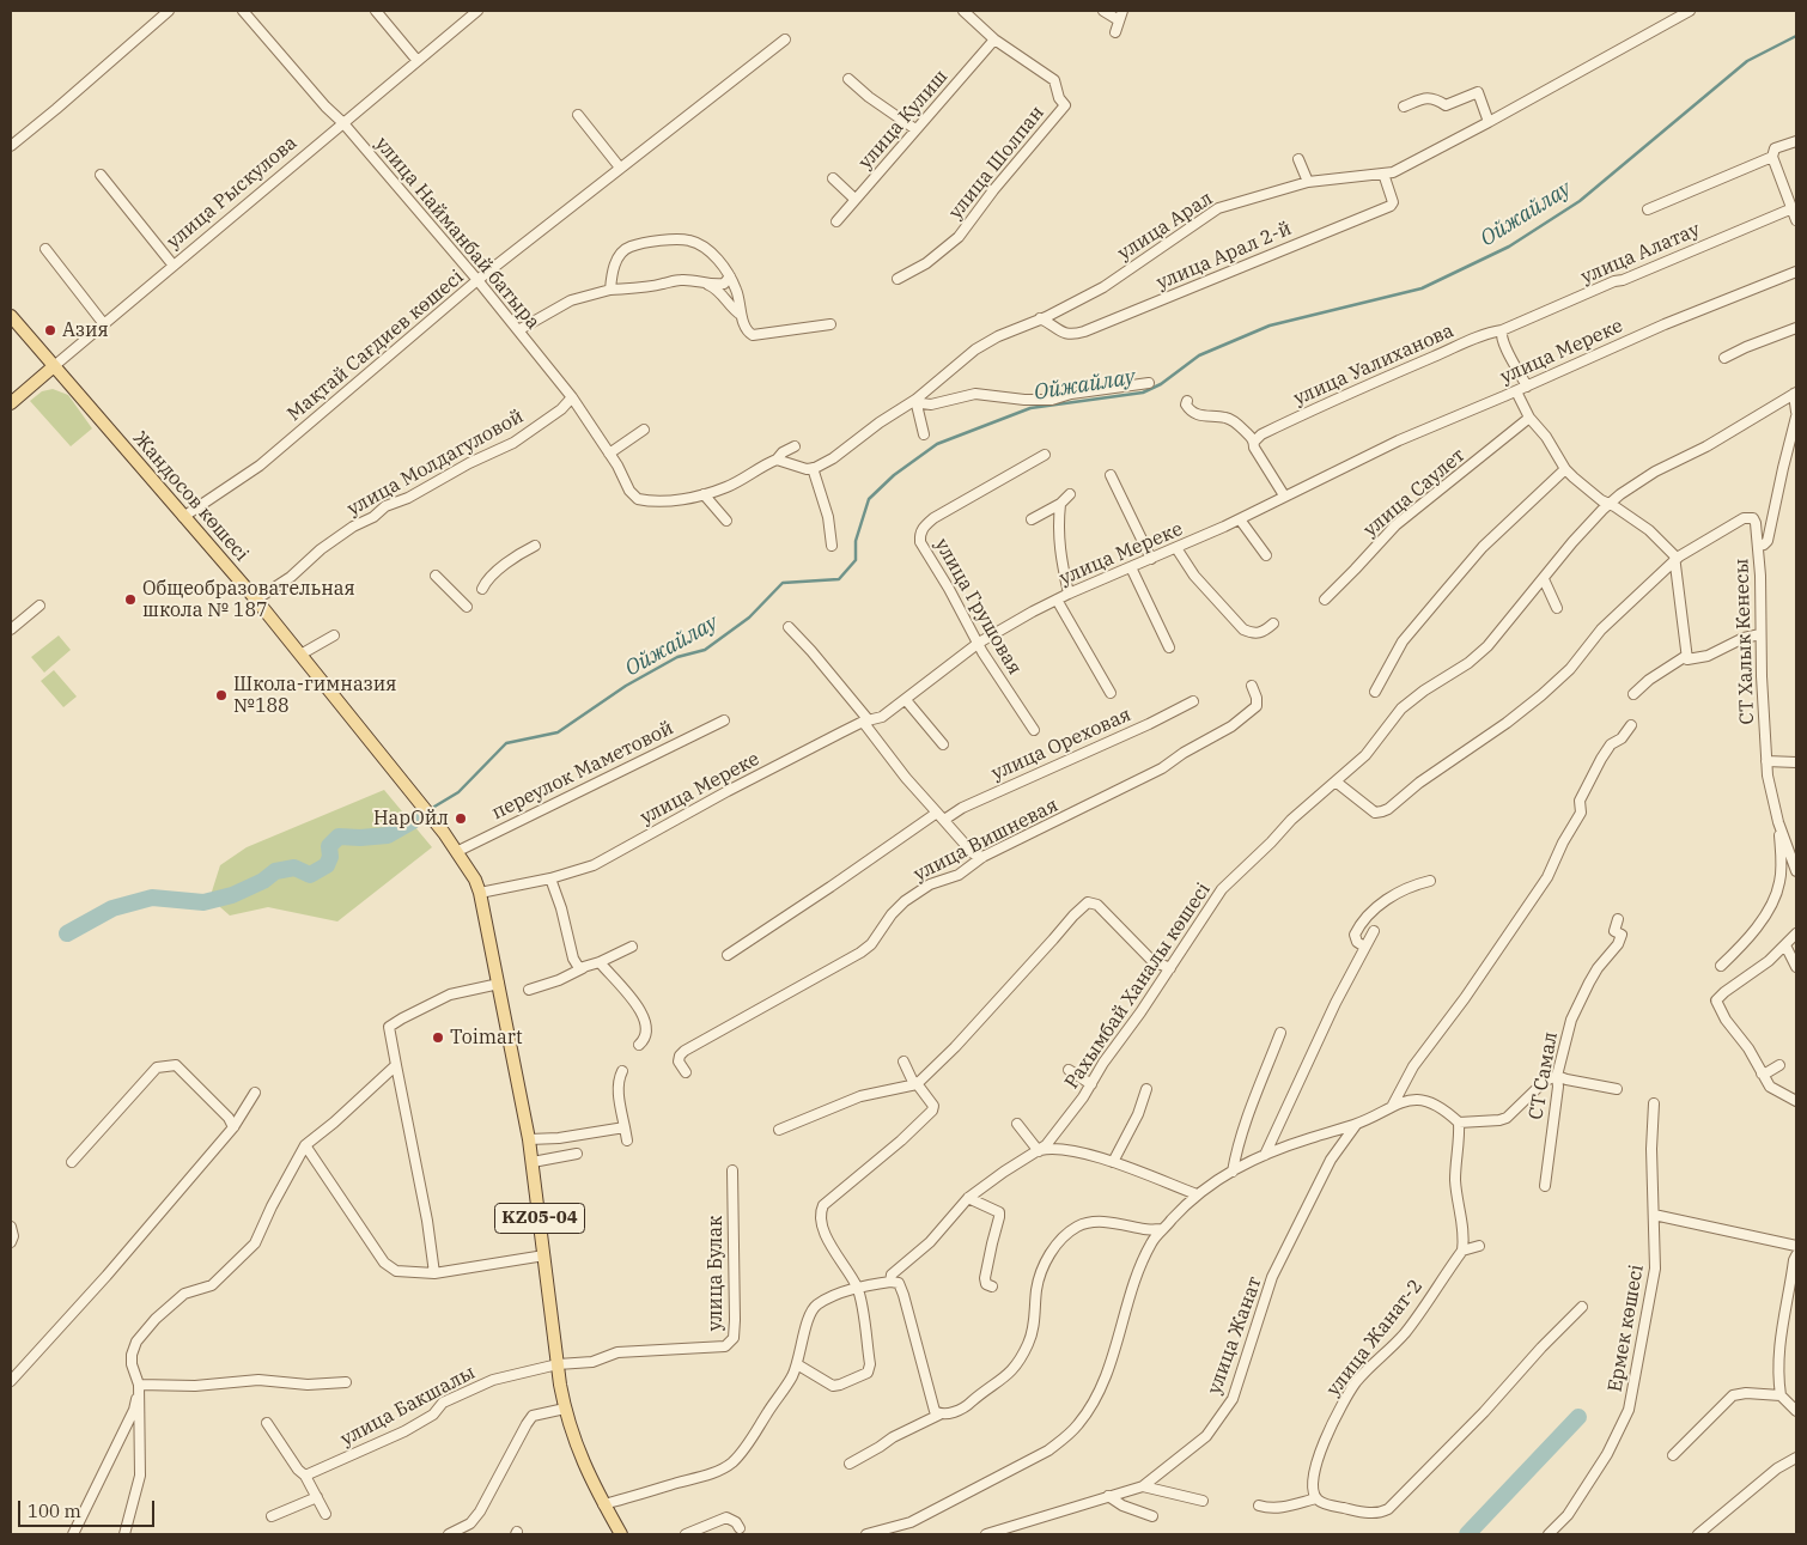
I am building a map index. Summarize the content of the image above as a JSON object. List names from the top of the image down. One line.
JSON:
{"streets":{"main road":["улица Рыскулова","Жандосов көшесі","KZ05-04"],"street":["улица Кулиш","улица Шолпан","улица Арал","улица Найманбай батыра","улица Алатау","улица Арал 2-й","Мақтай Сағдиев көшесі","улица Мереке","улица Уалиханова","улица Молдагуловой","улица Саулет","улица Грушовая","СТ Халык Кенесы","улица Ореховая","переулок Маметовой","улица Вишневая","Рахымбай Ханалы көшесі","СТ Самал","улица Булак","Ермек көшесі","улица Жанат","улица Жанат-2","улица Бакшалы"]},"crossings":[["улица Кулиш","улица Шолпан"],["улица Рыскулова","улица Найманбай батыра"],["улица Рыскулова","Жандосов көшесі"],["улица Арал","улица Арал 2-й"],["улица Найманбай батыра","Мақтай Сағдиев көшесі"],["улица Найманбай батыра","улица Молдагуловой"],["улица Алатау","улица Уалиханова"],["Мақтай Сағдиев көшесі","Жандосов көшесі"],["улица Мереке","Жандосов көшесі"],["улица Мереке","улица Грушовая"],["улица Молдагуловой","Жандосов көшесі"],["Жандосов көшесі","переулок Маметовой"],["Жандосов көшесі","улица Булак"],["Жандосов көшесі","улица Бакшалы"],["улица Булак","улица Бакшалы"]],"water":["Ойжайлау"],"places":["Азия","Общеобразовательная школа № 187","Школа-гимназия №188","НарОйл","Toimart"],"scale_bar":"100 m"}
